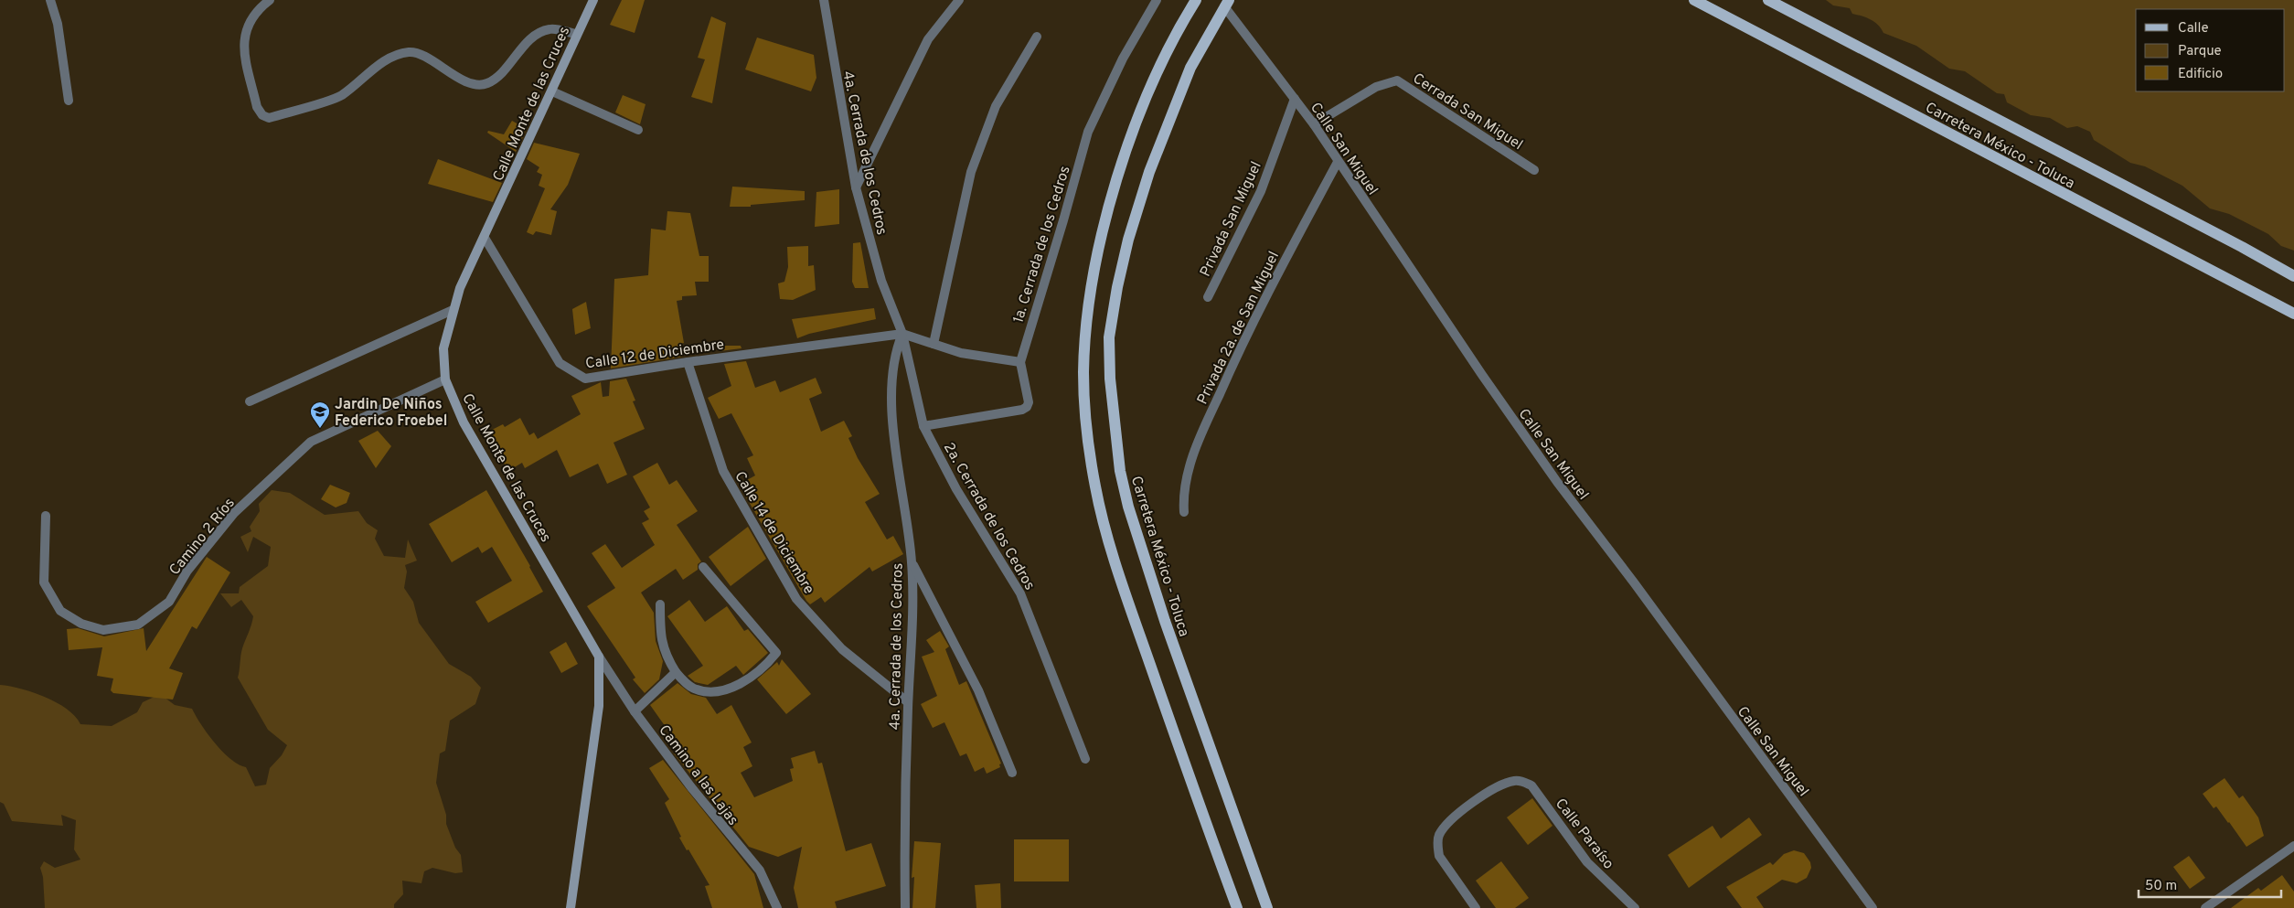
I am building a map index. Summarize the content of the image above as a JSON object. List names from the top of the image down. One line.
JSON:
{"streets":{"main road":["Carretera México - Toluca"],"street":["Calle Monte de las Cruces","Cerrada San Miguel","Calle San Miguel","4a. Cerrada de los Cedros","Privada San Miguel","1a. Cerrada de los Cedros","Privada 2a. de San Miguel","Calle 12 de Diciembre","2a. Cerrada de los Cedros","Calle 14 de Diciembre","Camino 2 Ríos","Camino a las Lajas","Calle Paraíso"]},"crossings":[["Calle Monte de las Cruces","Calle 12 de Diciembre"],["Calle Monte de las Cruces","Camino 2 Ríos"],["Calle Monte de las Cruces","Camino a las Lajas"],["Cerrada San Miguel","Calle San Miguel"],["Carretera México - Toluca","Calle San Miguel"],["Calle San Miguel","Privada San Miguel"],["Calle San Miguel","Privada 2a. de San Miguel"],["4a. Cerrada de los Cedros","Calle 12 de Diciembre"],["4a. Cerrada de los Cedros","2a. Cerrada de los Cedros"],["4a. Cerrada de los Cedros","Calle 14 de Diciembre"],["1a. Cerrada de los Cedros","2a. Cerrada de los Cedros"],["Calle 12 de Diciembre","2a. Cerrada de los Cedros"],["Calle 12 de Diciembre","Calle 14 de Diciembre"]],"places":{"school or university":["Jardin De Niños Federico Froebel"]},"legend":["Calle","Parque","Edificio"],"scale_bar":"50 m"}
